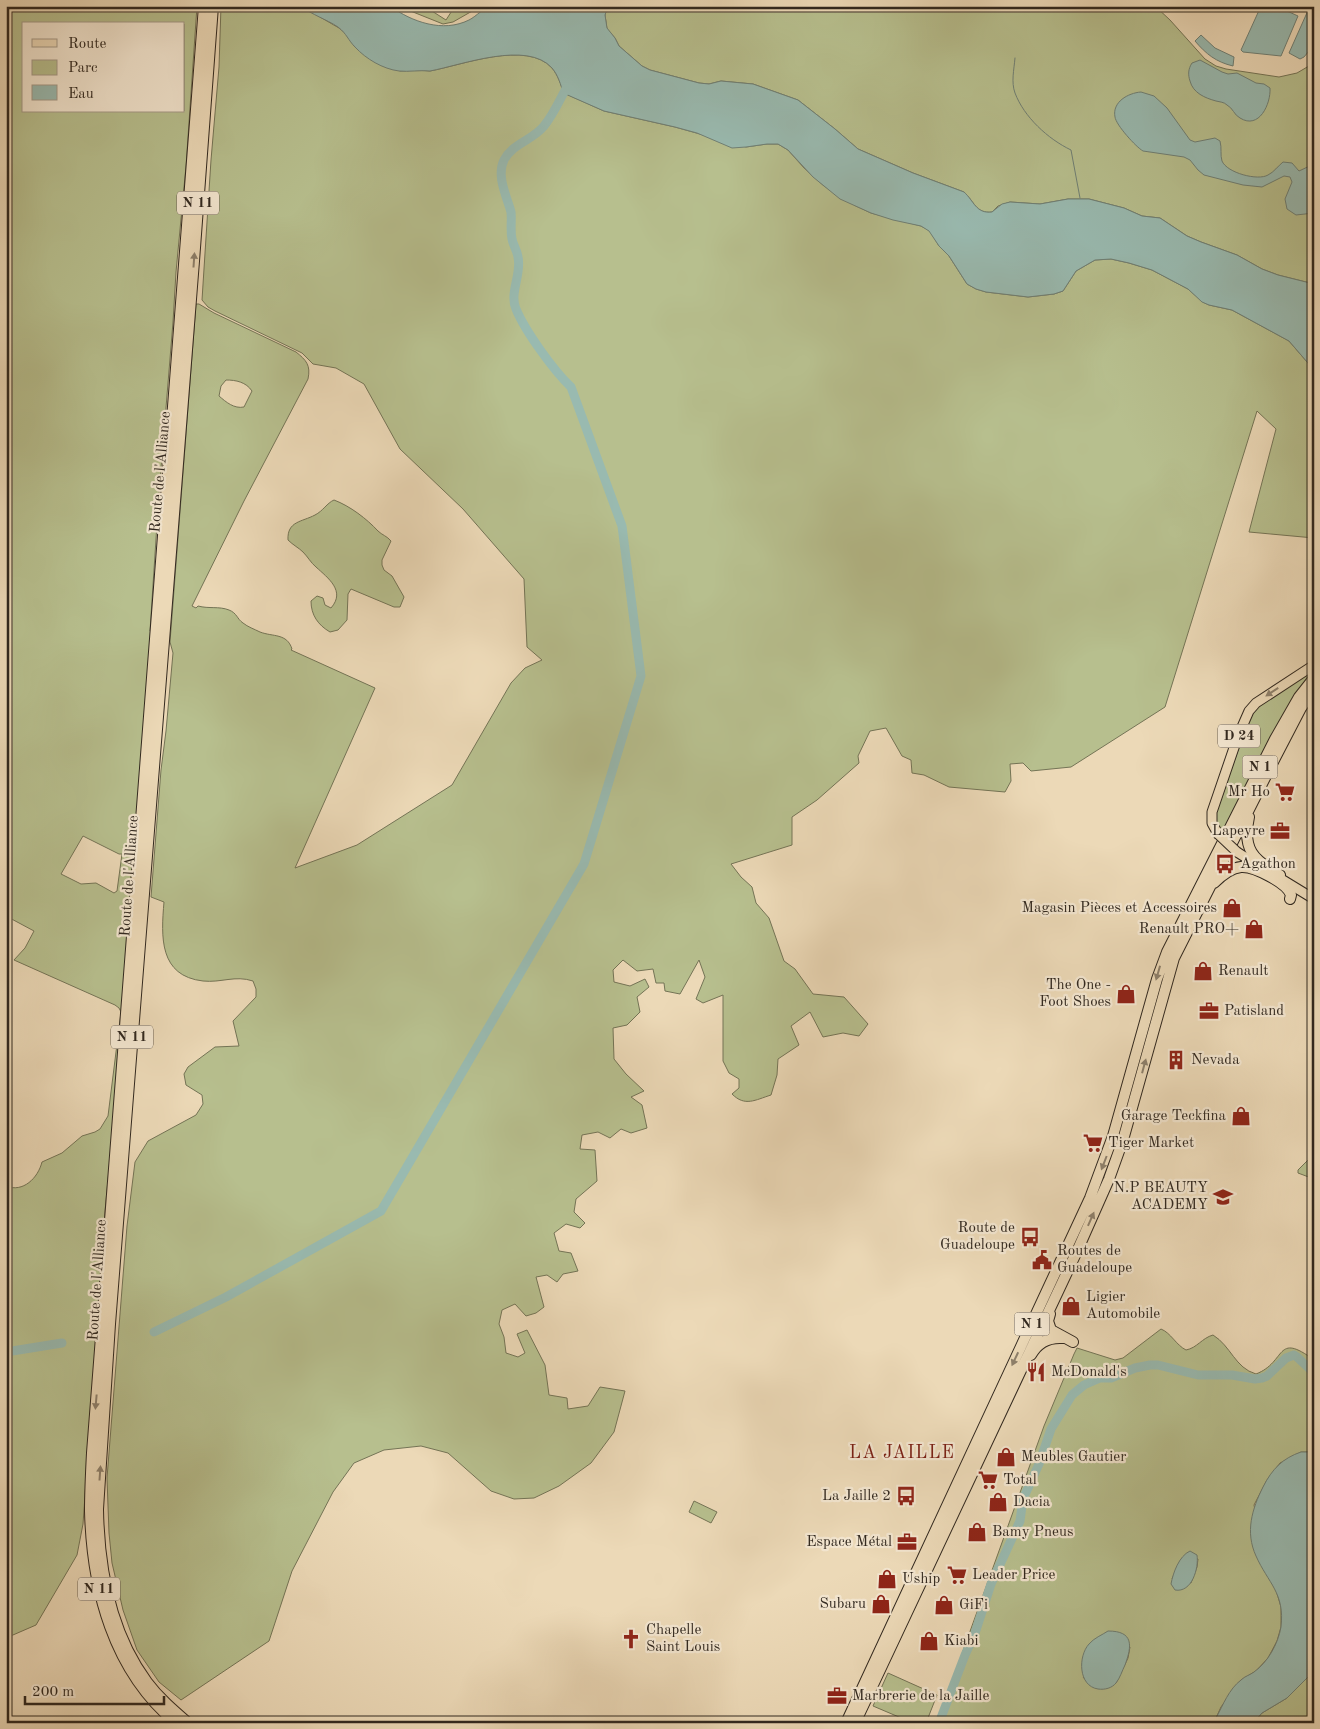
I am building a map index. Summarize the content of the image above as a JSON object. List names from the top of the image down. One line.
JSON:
{"streets":{"highway":["N 11","Route de l'Alliance","N 1"],"main road":["D 24"]},"districts":["LA JAILLE"],"places":{"supermarket":["Mr Ho","Tiger Market","Total","Leader Price"],"office":["Lapeyre","Patisland","Espace Métal","Marbrerie de la Jaille"],"bus stop":["Agathon","Route de Guadeloupe","La Jaille 2"],"shop":["Magasin Pièces et Accessoires","Renault PRO+","Renault","The One - Foot Shoes","Garage Teckfina","Ligier Automobile","Meubles Gautier","Dacia","Bamy Pneus","Uship","Subaru","GiFi","Kiabi"],"building":["Nevada"],"school or university":["N.P BEAUTY ACADEMY"],"public building":["Routes de Guadeloupe"],"restaurant":["McDonald's"],"church":["Chapelle Saint Louis"]},"legend":["Route","Parc","Eau"],"scale_bar":"200 m"}
